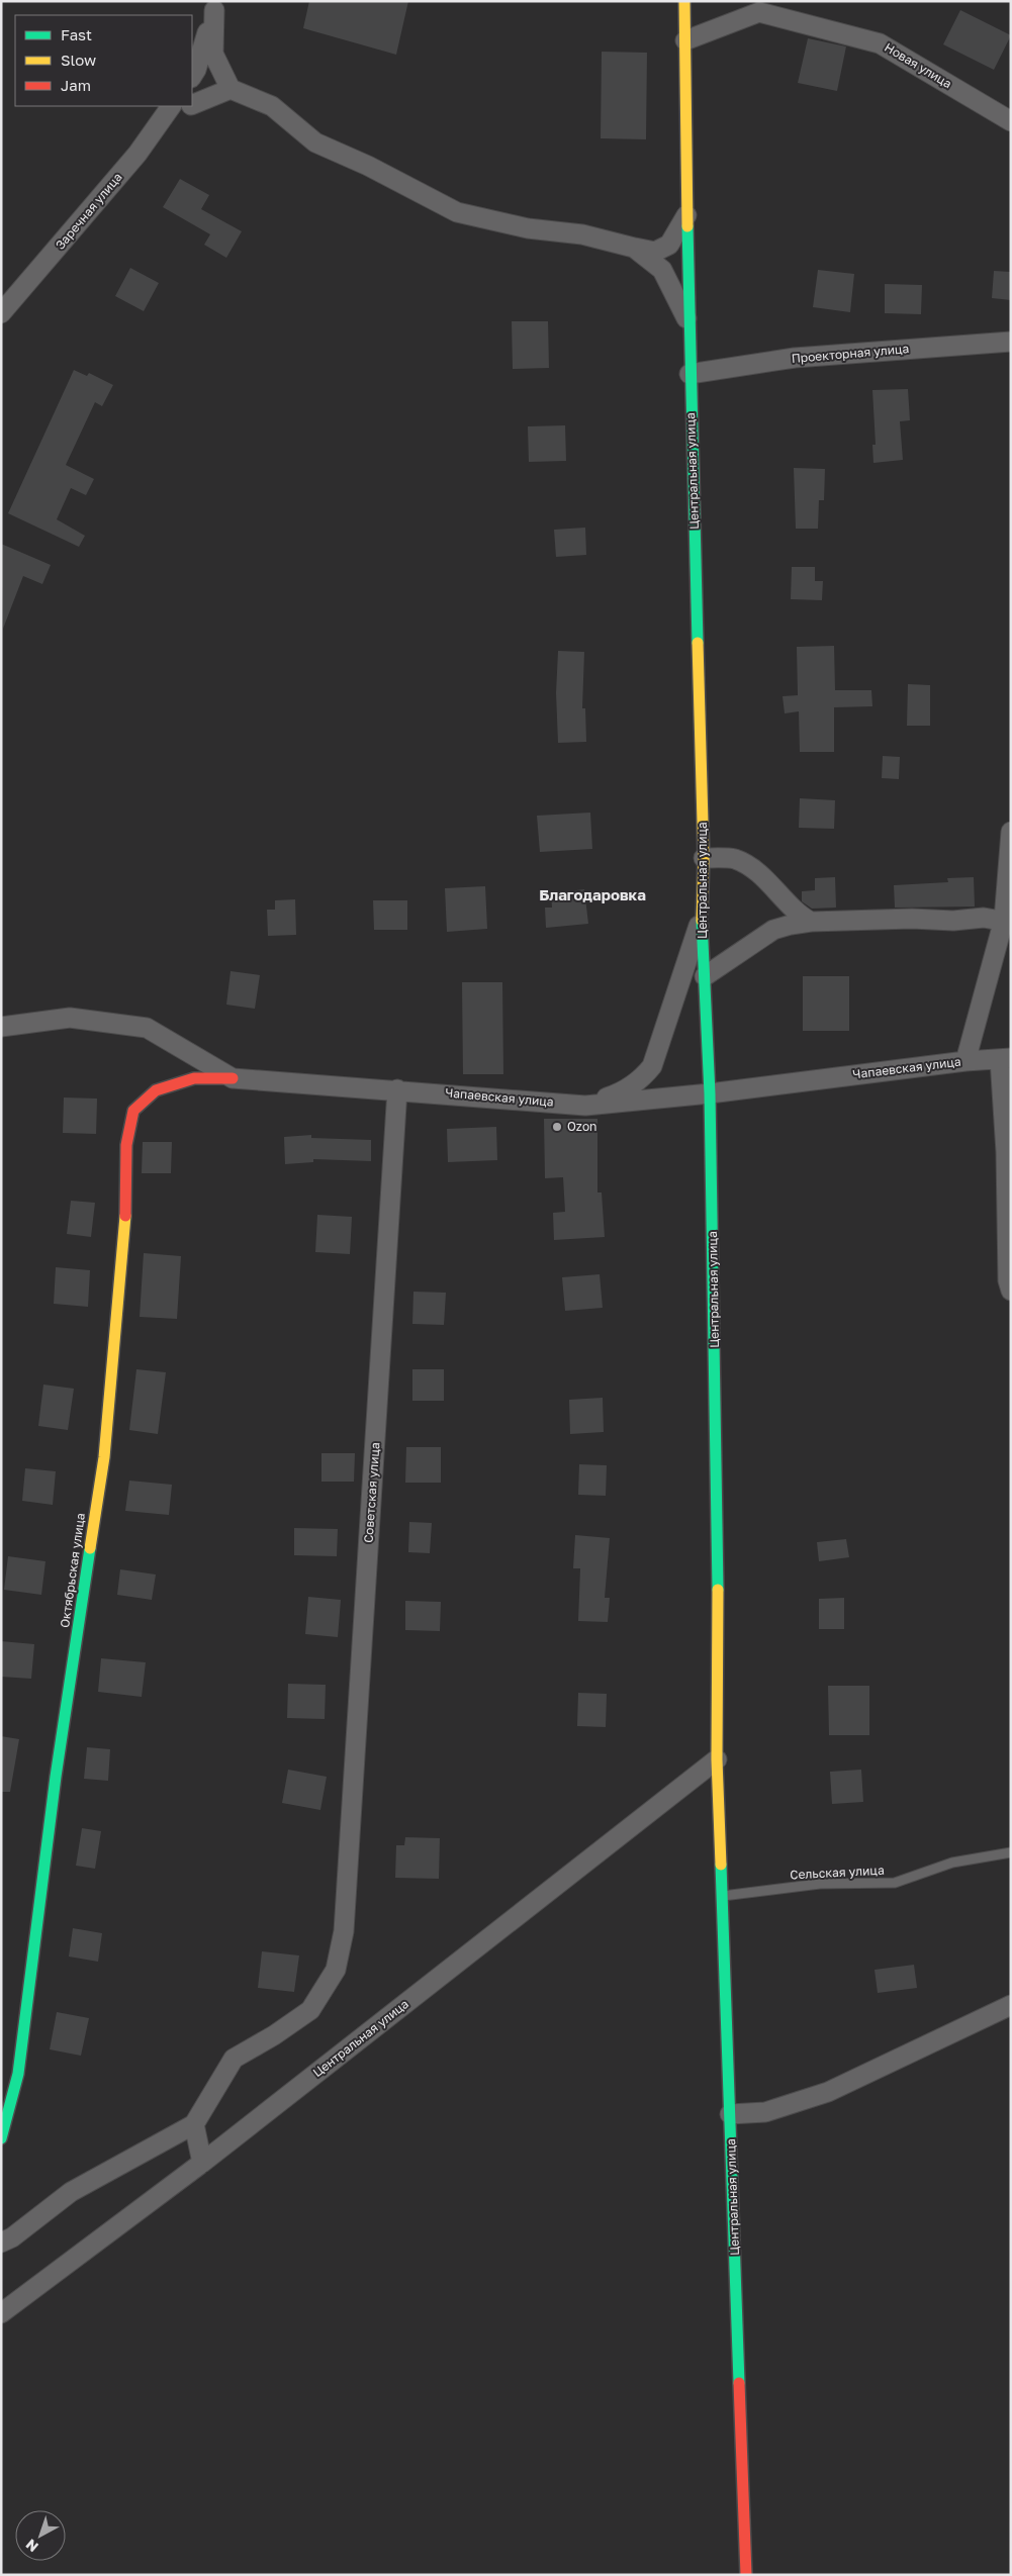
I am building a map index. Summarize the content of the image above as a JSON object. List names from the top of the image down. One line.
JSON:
{"streets":{"street":["Новая улица","Заречная улица","Проекторная улица","Центральная улица","Чапаевская улица","Советская улица","Октябрьская улица"],"lane":["Сельская улица"]},"crossings":[["Проекторная улица","Центральная улица"],["Центральная улица","Чапаевская улица"],["Центральная улица","Сельская улица"],["Чапаевская улица","Советская улица"],["Чапаевская улица","Октябрьская улица"]],"districts":["Благодаровка"],"places":["Ozon"],"legend":["Fast","Slow","Jam"],"north":"bottom left"}
